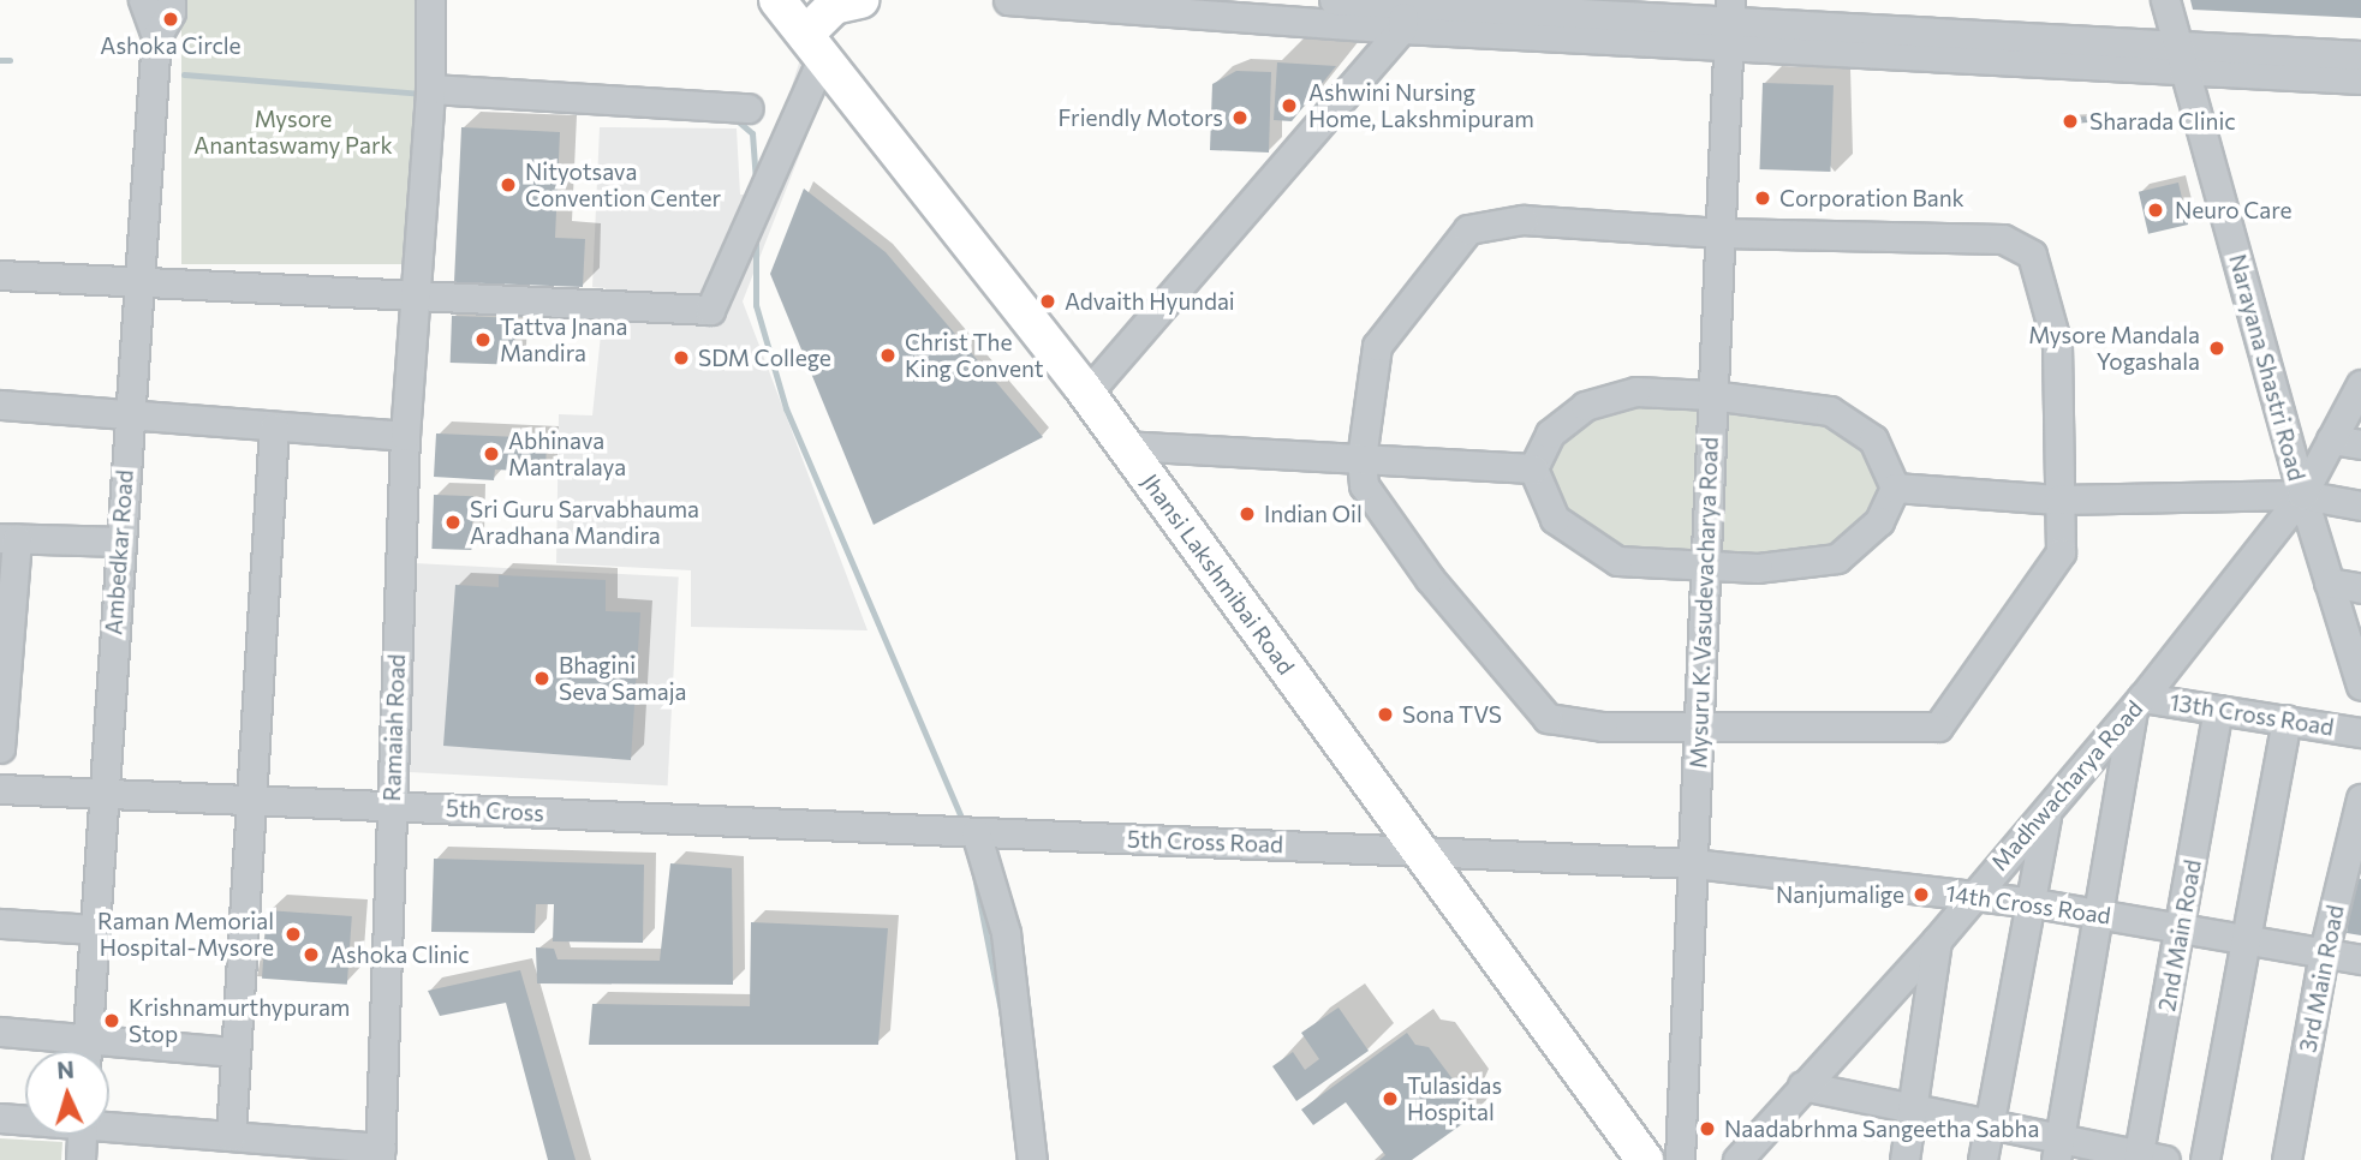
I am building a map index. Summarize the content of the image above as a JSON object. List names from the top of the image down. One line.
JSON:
{"streets":{"main road":["Jhansi Lakshmibai Road"],"street":["Narayana Shastri Road","Ambedkar Road","Mysuru K. Vasudevacharya Road","13th Cross Road","Ramaiah Road","Madhwacharya Road","5th Cross","5th Cross Road","14th Cross Road","2nd Main Road","3rd Main Road"]},"crossings":[["Narayana Shastri Road","Madhwacharya Road"],["Ambedkar Road","5th Cross"],["Jhansi Lakshmibai Road","5th Cross Road"],["Mysuru K. Vasudevacharya Road","5th Cross Road"],["Mysuru K. Vasudevacharya Road","14th Cross Road"],["13th Cross Road","Madhwacharya Road"],["13th Cross Road","2nd Main Road"],["Ramaiah Road","5th Cross"],["Madhwacharya Road","14th Cross Road"],["5th Cross","5th Cross Road"],["5th Cross Road","14th Cross Road"],["14th Cross Road","2nd Main Road"],["14th Cross Road","3rd Main Road"]],"parks":["Mysore Anantaswamy Park"],"places":["Ashoka Circle","Ashwini Nursing Home, Lakshmipuram","Friendly Motors","Sharada Clinic","Nityotsava Convention Center","Corporation Bank","Neuro Care","Advaith Hyundai","Tattva Jnana Mandira","Mysore Mandala Yogashala","Christ The King Convent","SDM College","Abhinava Mantralaya","Indian Oil","Sri Guru Sarvabhauma Aradhana Mandira","Bhagini Seva Samaja","Sona TVS","Nanjumalige","Raman Memorial Hospital-Mysore","Ashoka Clinic","Krishnamurthypuram Stop","Tulasidas Hospital","Naadabrhma Sangeetha Sabha"],"north":"top"}
